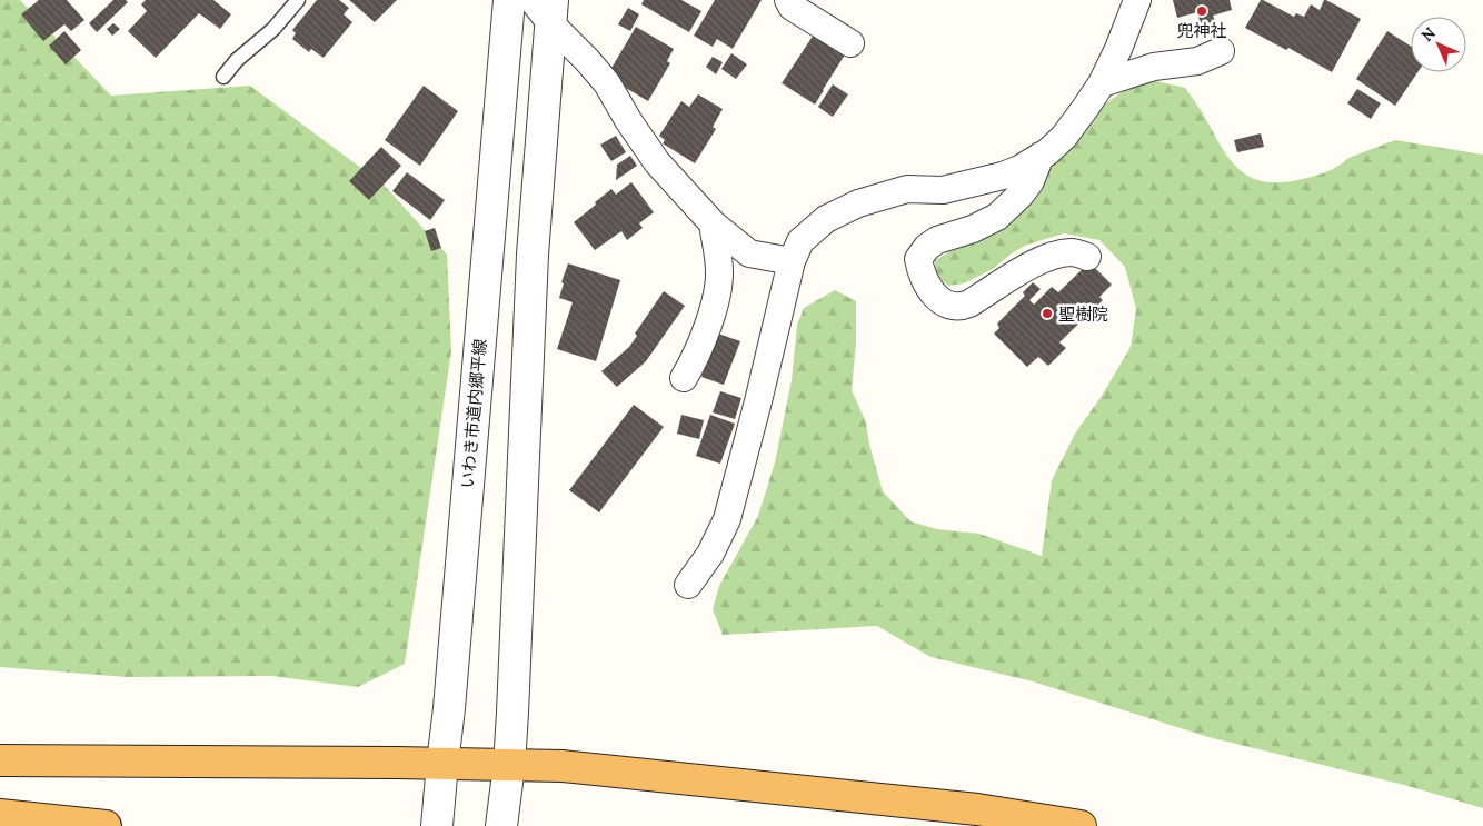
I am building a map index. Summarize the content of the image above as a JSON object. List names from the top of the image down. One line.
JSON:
{"streets":{"street":["いわき市道内郷平線"]},"places":["兜神社","聖樹院"],"north":"top left"}
